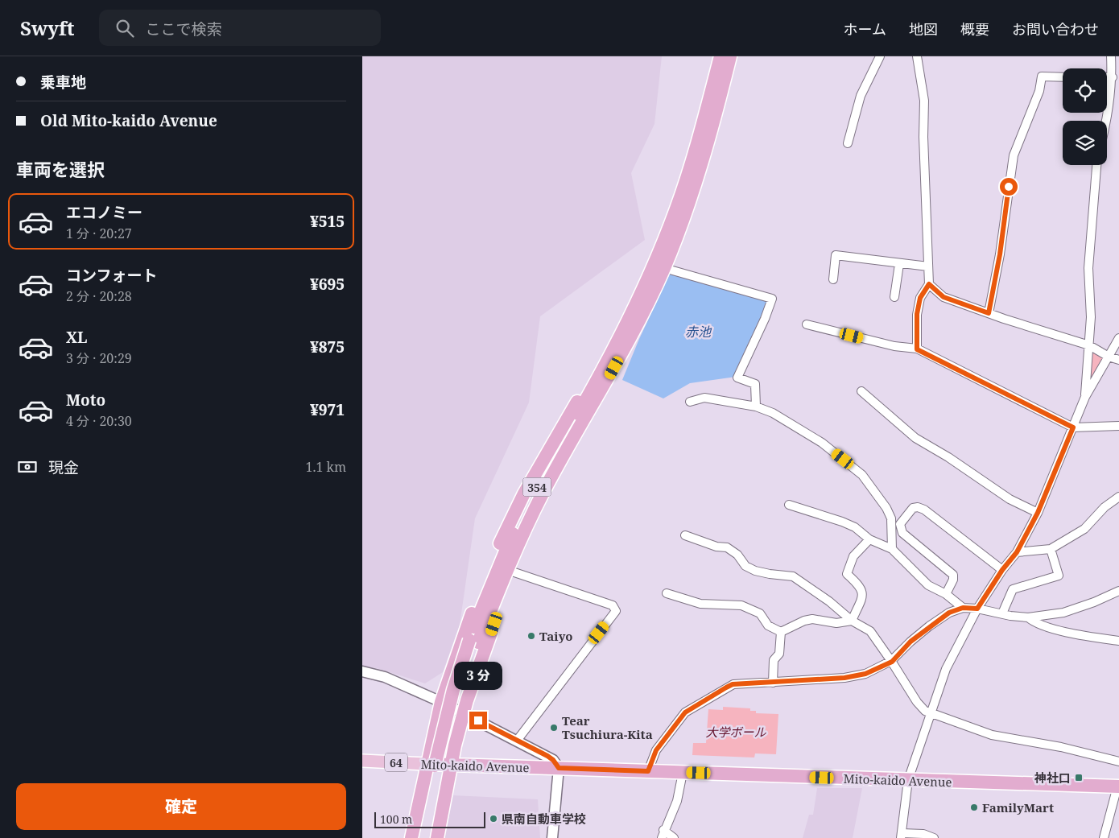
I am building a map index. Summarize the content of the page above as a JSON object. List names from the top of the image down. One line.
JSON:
{"streets":{"highway":["354","Mito-kaido Avenue"],"main road":["64"]},"crossings":[["354","Mito-kaido Avenue"]],"water":["赤池"],"parks":["大学ボール"],"places":{"other":["Taiyo","Tear Tsuchiura-Kita","FamilyMart","県南自動車学校"],"transit":["神社口"]},"scale_bar":"100 m","page":{"header":"Swyft","search":"ここで検索","nav":["ホーム","地図","概要","お問い合わせ"],"banner":["乗車地","Old Mito-kaido Avenue"],"heading":"車両を選択","list":[{"name":"エコノミー","note":"1 分 · 20:27","value":"¥515"},{"name":"コンフォート","note":"2 分 · 20:28","value":"¥695"},{"name":"XL","note":"3 分 · 20:29","value":"¥875"},{"name":"Moto","note":"4 分 · 20:30","value":"¥971"}],"pay":["現金","1.1 km"],"bubble":"3 分","buttons":"確定","scale":"100 m"}}
